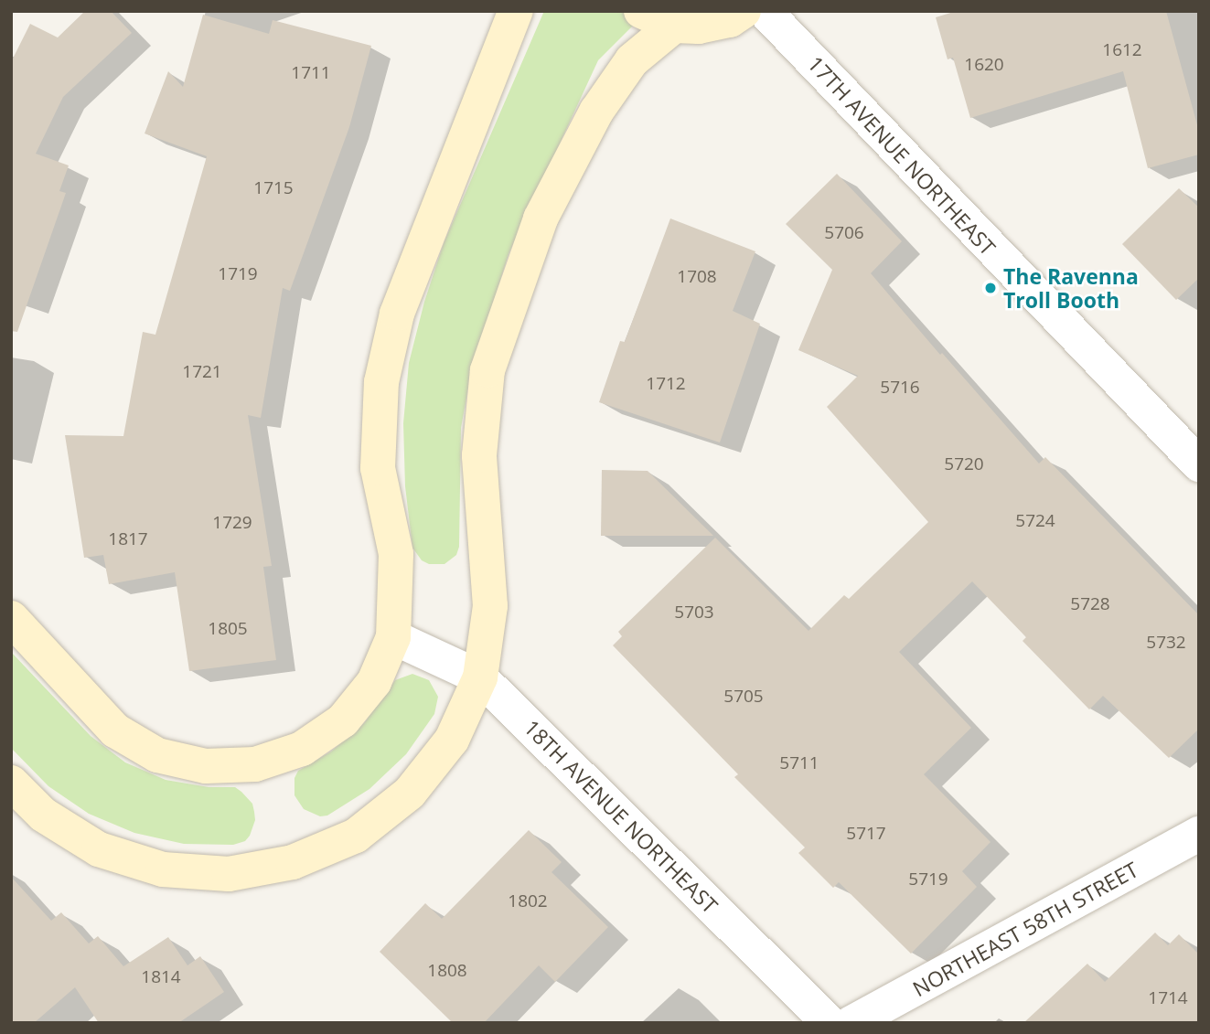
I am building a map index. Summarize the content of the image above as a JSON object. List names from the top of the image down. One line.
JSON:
{"streets":{"street":["17TH AVENUE NORTHEAST","18TH AVENUE NORTHEAST","NORTHEAST 58TH STREET"]},"places":["The Ravenna Troll Booth"],"house_numbers":["1612","1620","1711","1715","5706","1719","1708","1721","1712","5716","5720","5724","1729","1817","5728","5703","1805","5732","5705","5711","5717","5719","1802","1808","1814","1714"]}
